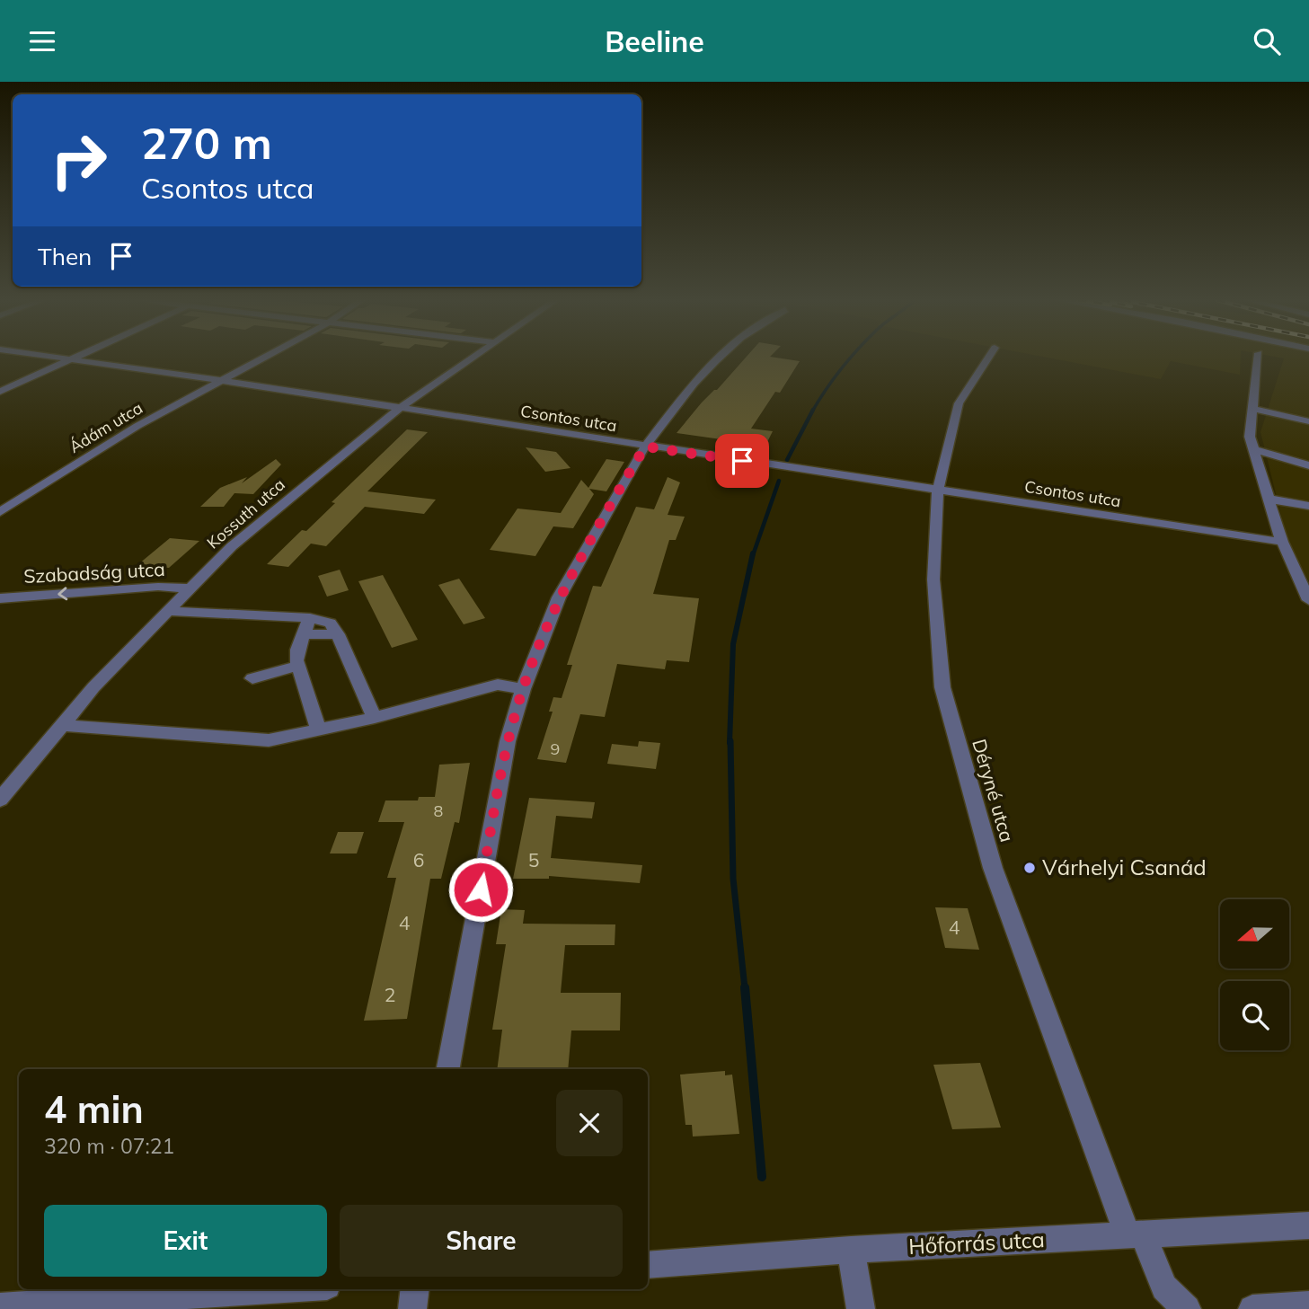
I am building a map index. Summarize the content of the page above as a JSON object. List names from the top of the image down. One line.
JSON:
{"streets":{"street":["Csontos utca","Ádám utca","Kossuth utca","Szabadság utca","Déryné utca","Hőforrás utca"]},"crossings":[["Csontos utca","Ádám utca"],["Csontos utca","Kossuth utca"],["Csontos utca","Déryné utca"],["Kossuth utca","Szabadság utca"],["Déryné utca","Hőforrás utca"]],"places":["Várhelyi Csanád"],"house_numbers":["9","8","6","5","4","4","2"],"north":"left","page":{"header":"Beeline","turn":["270 m","Csontos utca"],"then":"Then","heading":["4 min","320 m · 07:21"],"buttons":["Exit","Share"]}}
